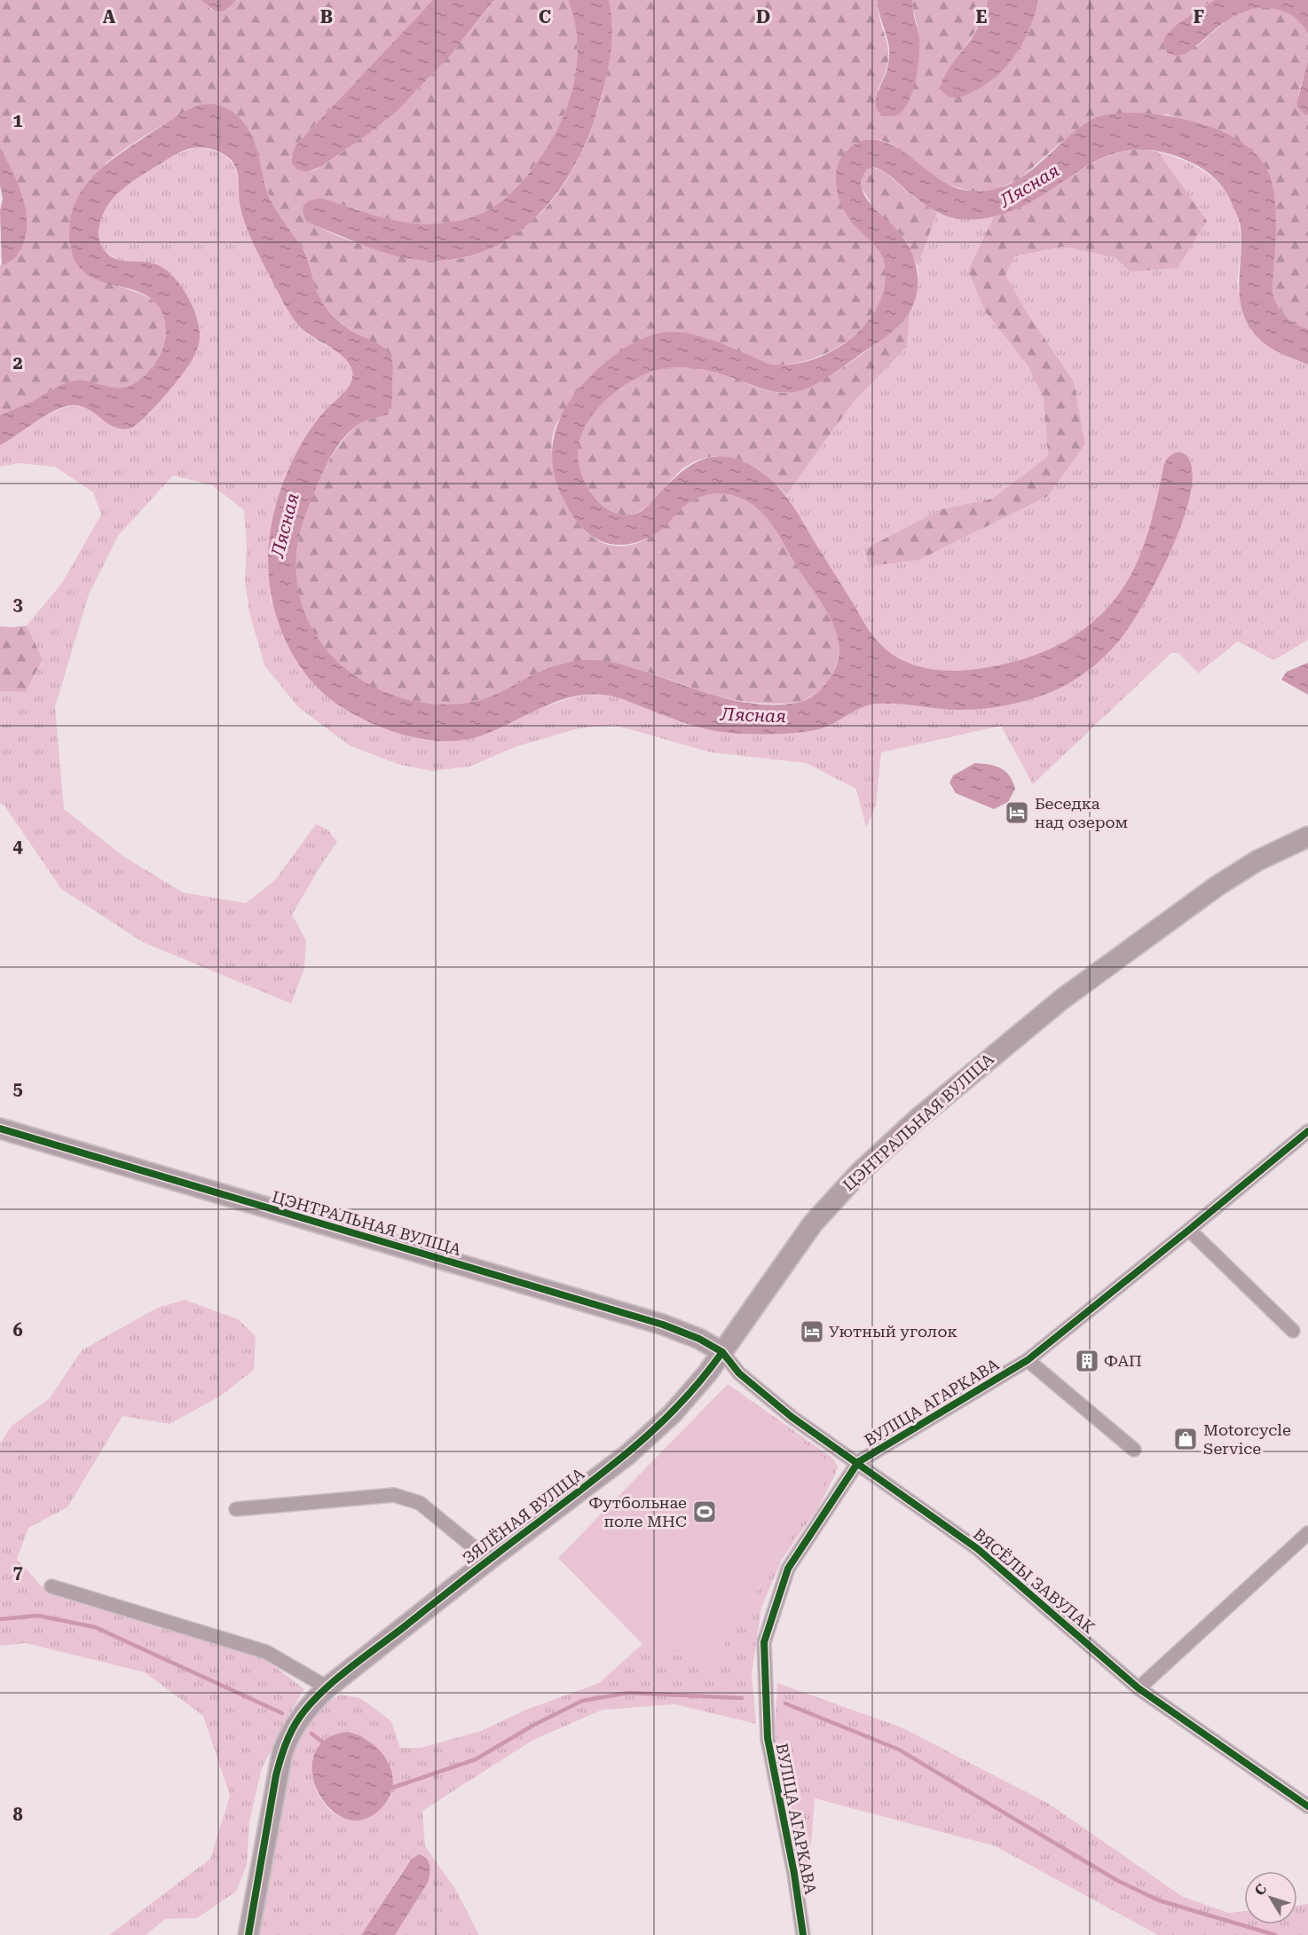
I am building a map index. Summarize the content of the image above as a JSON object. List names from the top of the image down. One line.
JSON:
{"streets":{"street":["ЦЭНТРАЛЬНАЯ ВУЛІЦА","ВУЛІЦА АГАРКАВА","ЗЯЛЁНАЯ ВУЛІЦА","ВЯСЁЛЫ ЗАВУЛАК"]},"crossings":[["ЦЭНТРАЛЬНАЯ ВУЛІЦА","ЗЯЛЁНАЯ ВУЛІЦА"],["ЦЭНТРАЛЬНАЯ ВУЛІЦА","ВЯСЁЛЫ ЗАВУЛАК"],["ВУЛІЦА АГАРКАВА","ВЯСЁЛЫ ЗАВУЛАК"],["ЗЯЛЁНАЯ ВУЛІЦА","ВЯСЁЛЫ ЗАВУЛАК"]],"water":["Лясная"],"places":{"hotel":["Беседка над озером","Уютный уголок"],"building":["ФАП"],"shop":["Motorcycle Service"],"sports":["Футбольнае поле МНС"]},"north":"top left","grid":{"columns":["A","B","C","D","E","F"],"rows":["1","2","3","4","5","6","7","8"]}}
